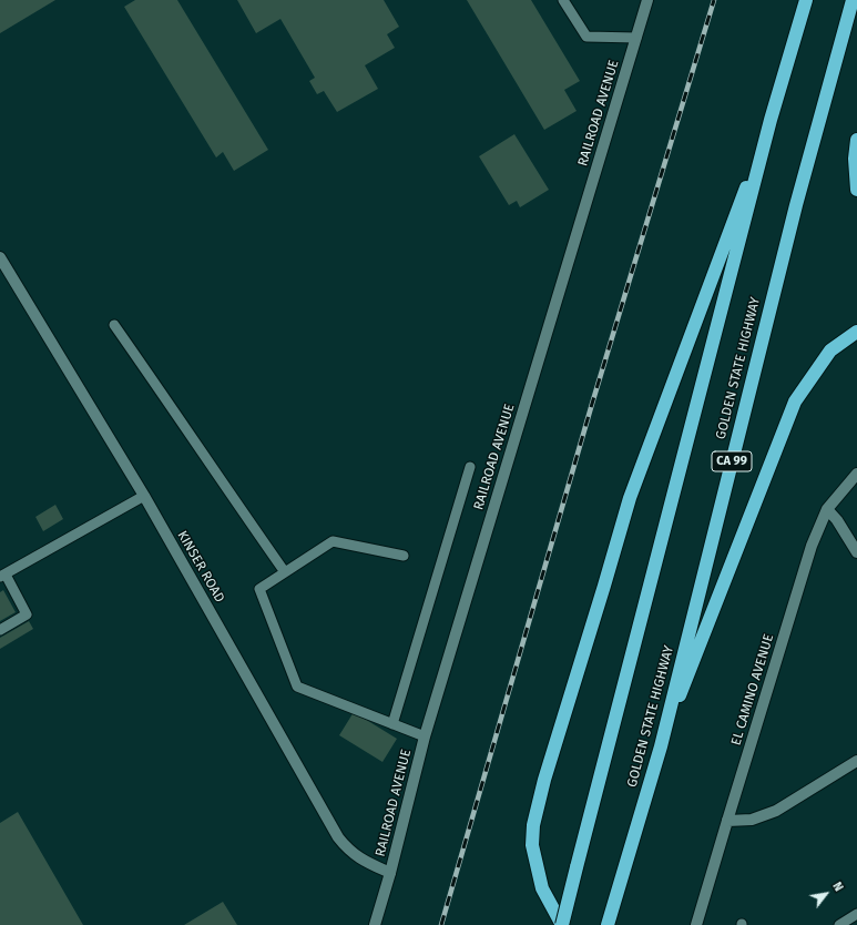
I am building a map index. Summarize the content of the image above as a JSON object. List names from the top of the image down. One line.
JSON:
{"streets":{"highway":["GOLDEN STATE HIGHWAY","CA 99"],"street":["RAILROAD AVENUE","KINSER ROAD","EL CAMINO AVENUE"]},"crossings":[["RAILROAD AVENUE","KINSER ROAD"]],"north":"top right"}
